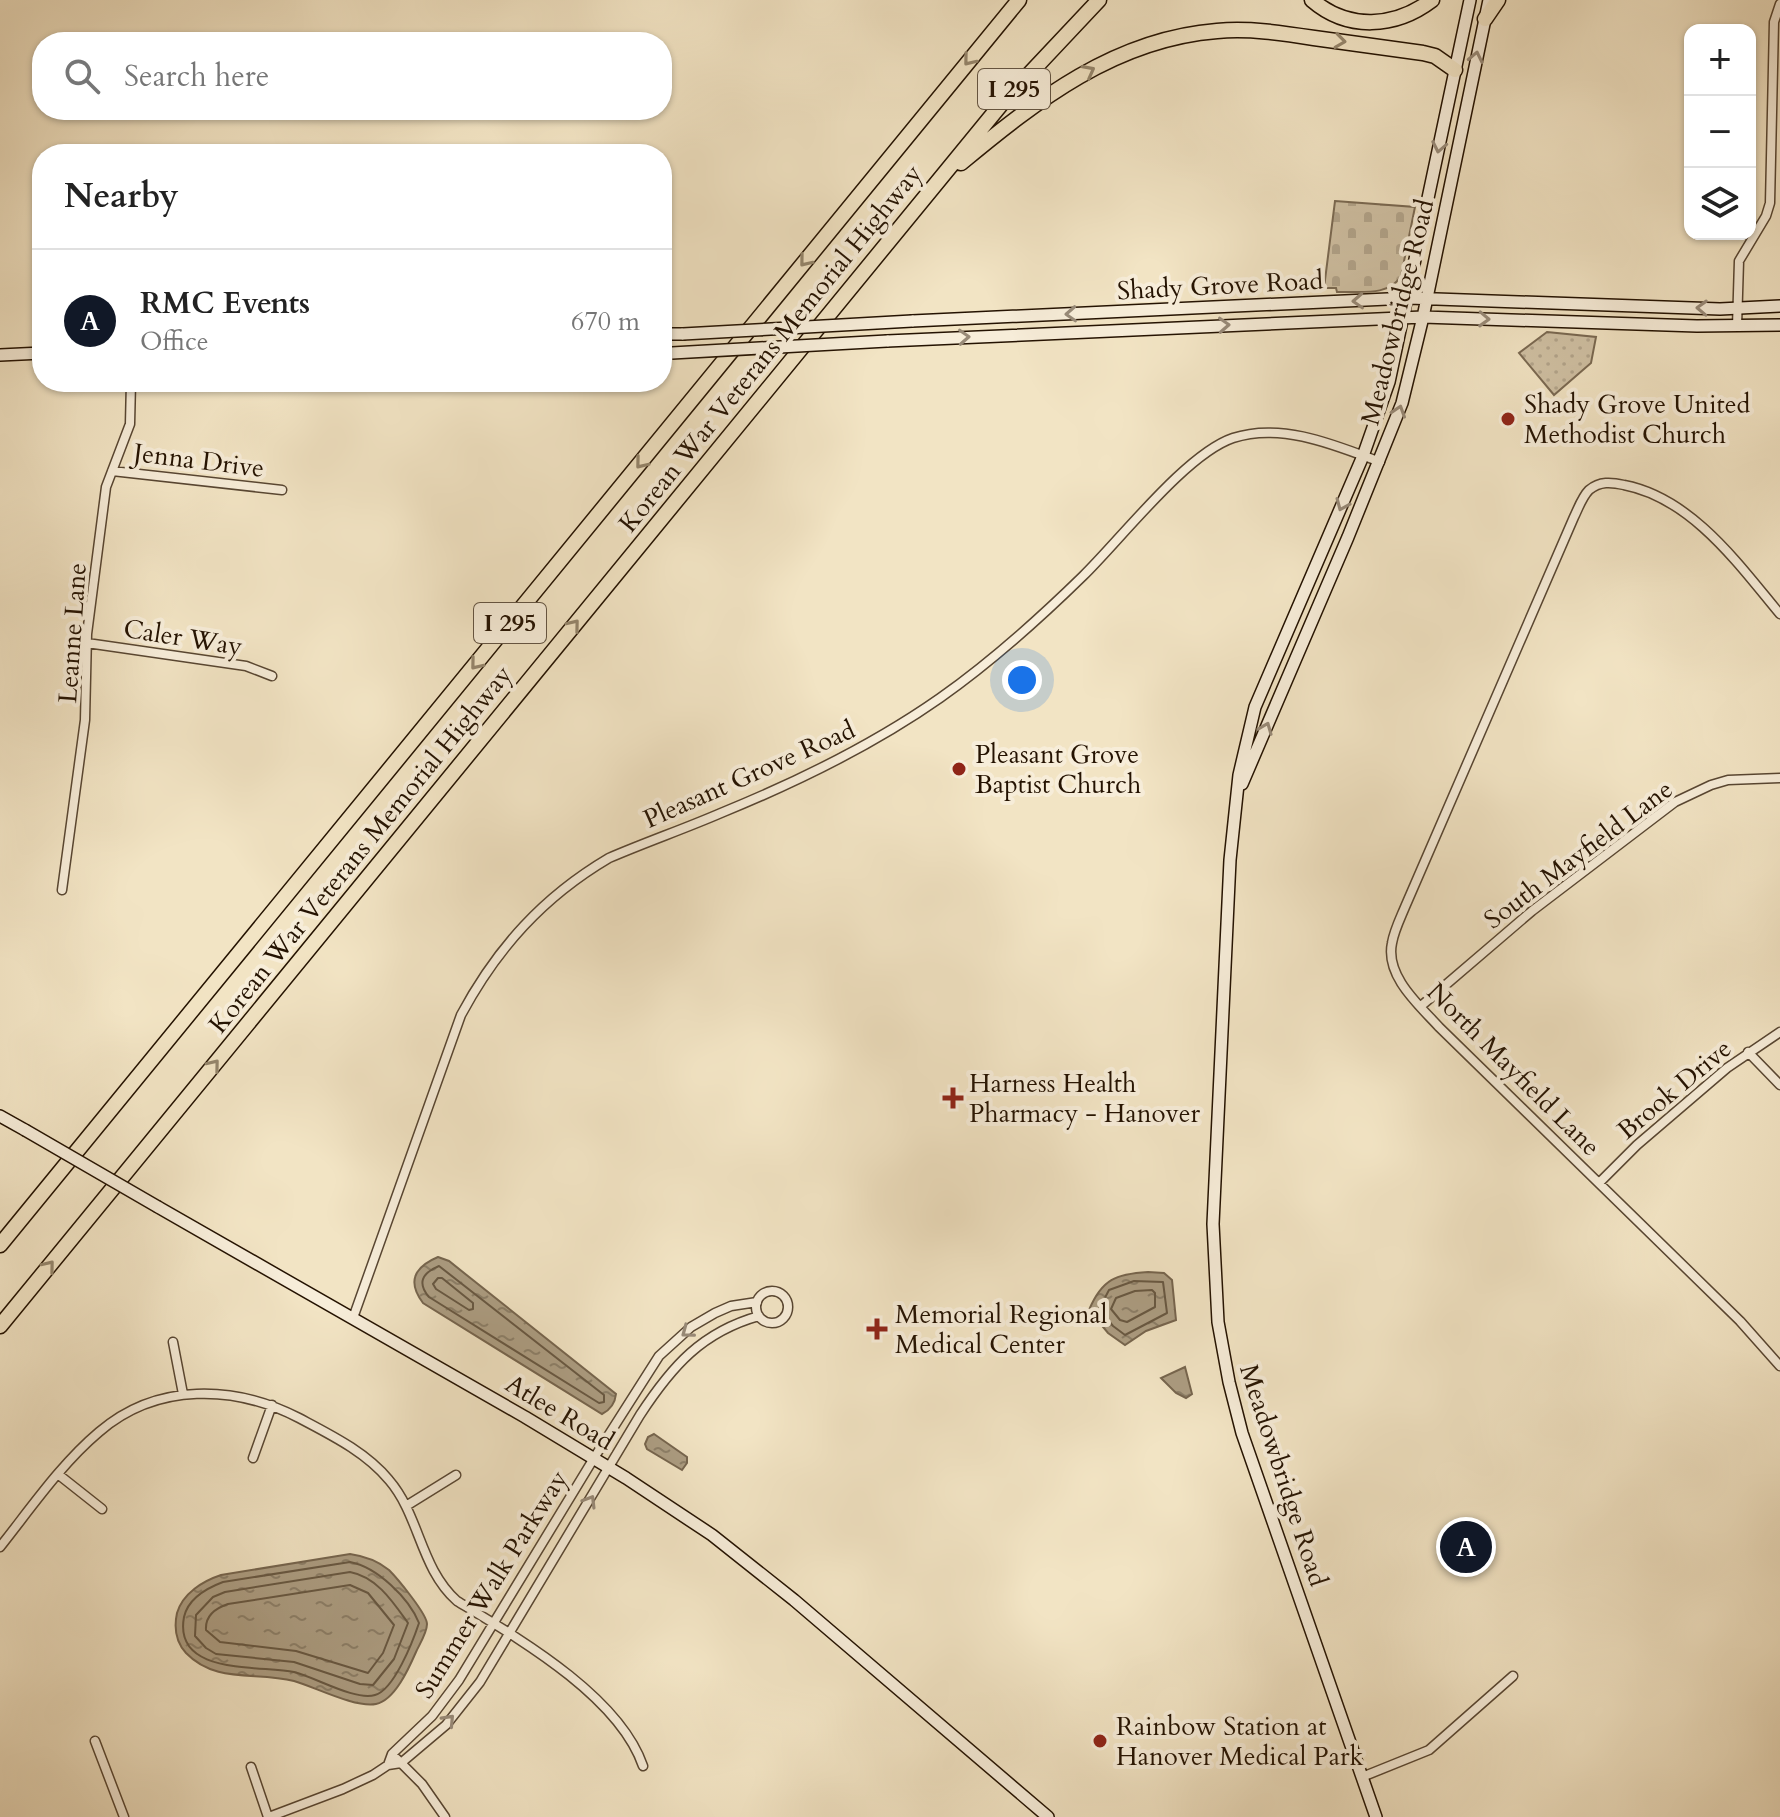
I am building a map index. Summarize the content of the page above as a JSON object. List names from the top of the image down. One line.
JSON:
{"streets":{"highway":["I 295","Korean War Veterans Memorial Highway"],"main road":["Shady Grove Road","Meadowbridge Road","Atlee Road"],"street":["Jenna Drive","Leanne Lane","Caler Way","Pleasant Grove Road","South Mayfield Lane","North Mayfield Lane","Brook Drive","Summer Walk Parkway"]},"crossings":[["Shady Grove Road","Meadowbridge Road"],["Meadowbridge Road","Pleasant Grove Road"],["Jenna Drive","Leanne Lane"],["Leanne Lane","Caler Way"],["Pleasant Grove Road","Atlee Road"],["South Mayfield Lane","North Mayfield Lane"],["North Mayfield Lane","Brook Drive"],["Atlee Road","Summer Walk Parkway"]],"places":{"other":["Shady Grove United Methodist Church","Pleasant Grove Baptist Church","Rainbow Station at Hanover Medical Park"],"health":["Harness Health Pharmacy - Hanover","Memorial Regional Medical Center"]},"page":{"map_buttons":["+","−"],"search":"Search here","heading":"Nearby","list":[{"mark":"A","name":"RMC Events","note":"Office","value":"670 m"}],"pins":"A"}}
